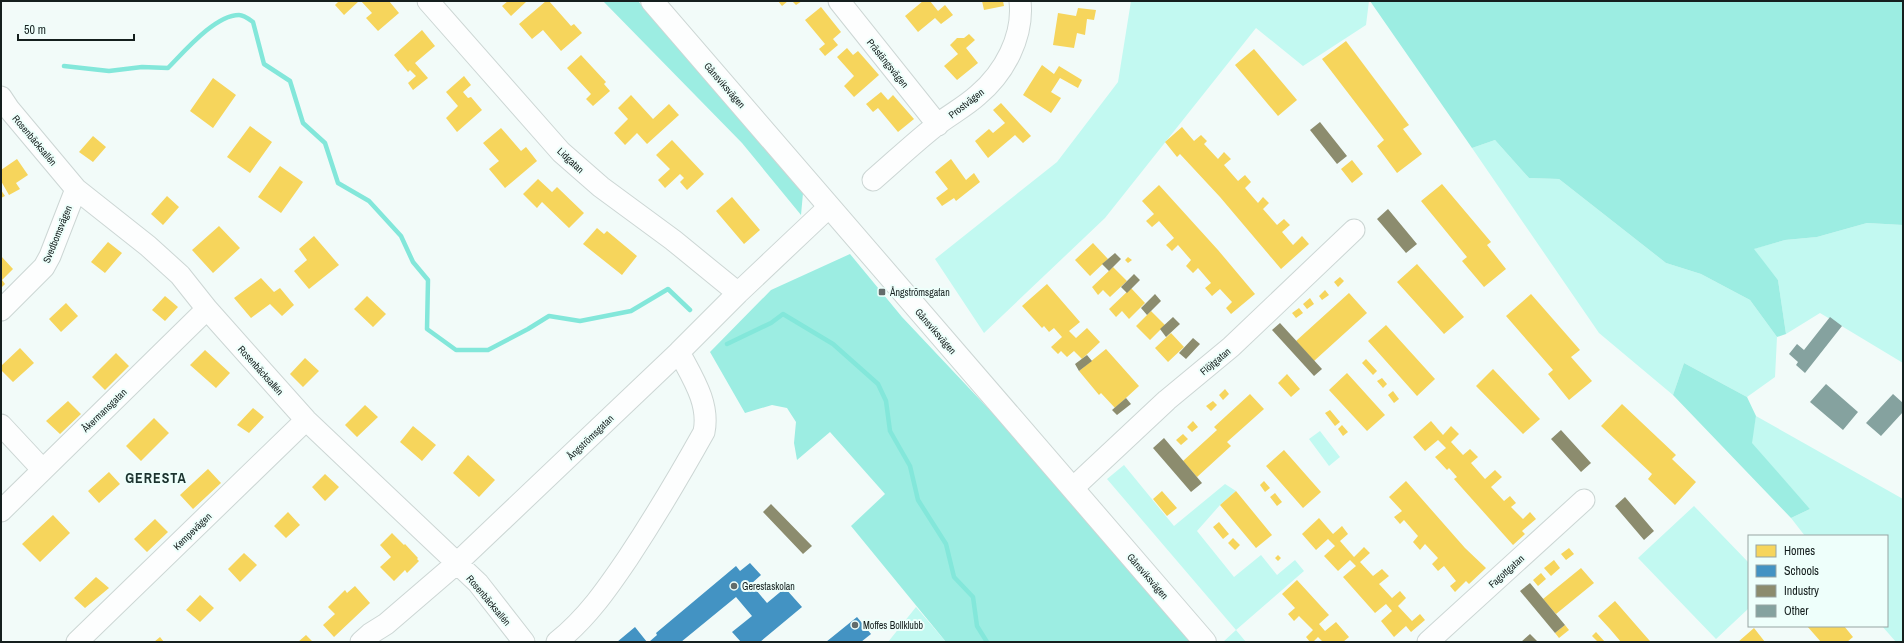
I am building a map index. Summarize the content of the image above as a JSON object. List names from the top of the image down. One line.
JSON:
{"streets":{"main road":["Gånsviksvägen"],"street":["Prästängsvägen","Prostvägen","Rosenbäcksallén","Lidgatan","Svedbomsvägen","Flöjtgatan","Åkermansgatan","Ångströmsgatan","Kempevägen","Fagottgatan"]},"crossings":[["Prästängsvägen","Prostvägen"],["Gånsviksvägen","Flöjtgatan"],["Gånsviksvägen","Ångströmsgatan"],["Rosenbäcksallén","Svedbomsvägen"],["Rosenbäcksallén","Åkermansgatan"],["Rosenbäcksallén","Ångströmsgatan"],["Rosenbäcksallén","Kempevägen"],["Lidgatan","Ångströmsgatan"]],"districts":["GERESTA"],"places":{"transit":["Ångströmsgatan"],"other":["Gerestaskolan","Moffes Bollklubb"]},"legend":["Homes","Schools","Industry","Other"],"scale_bar":"50 m"}
